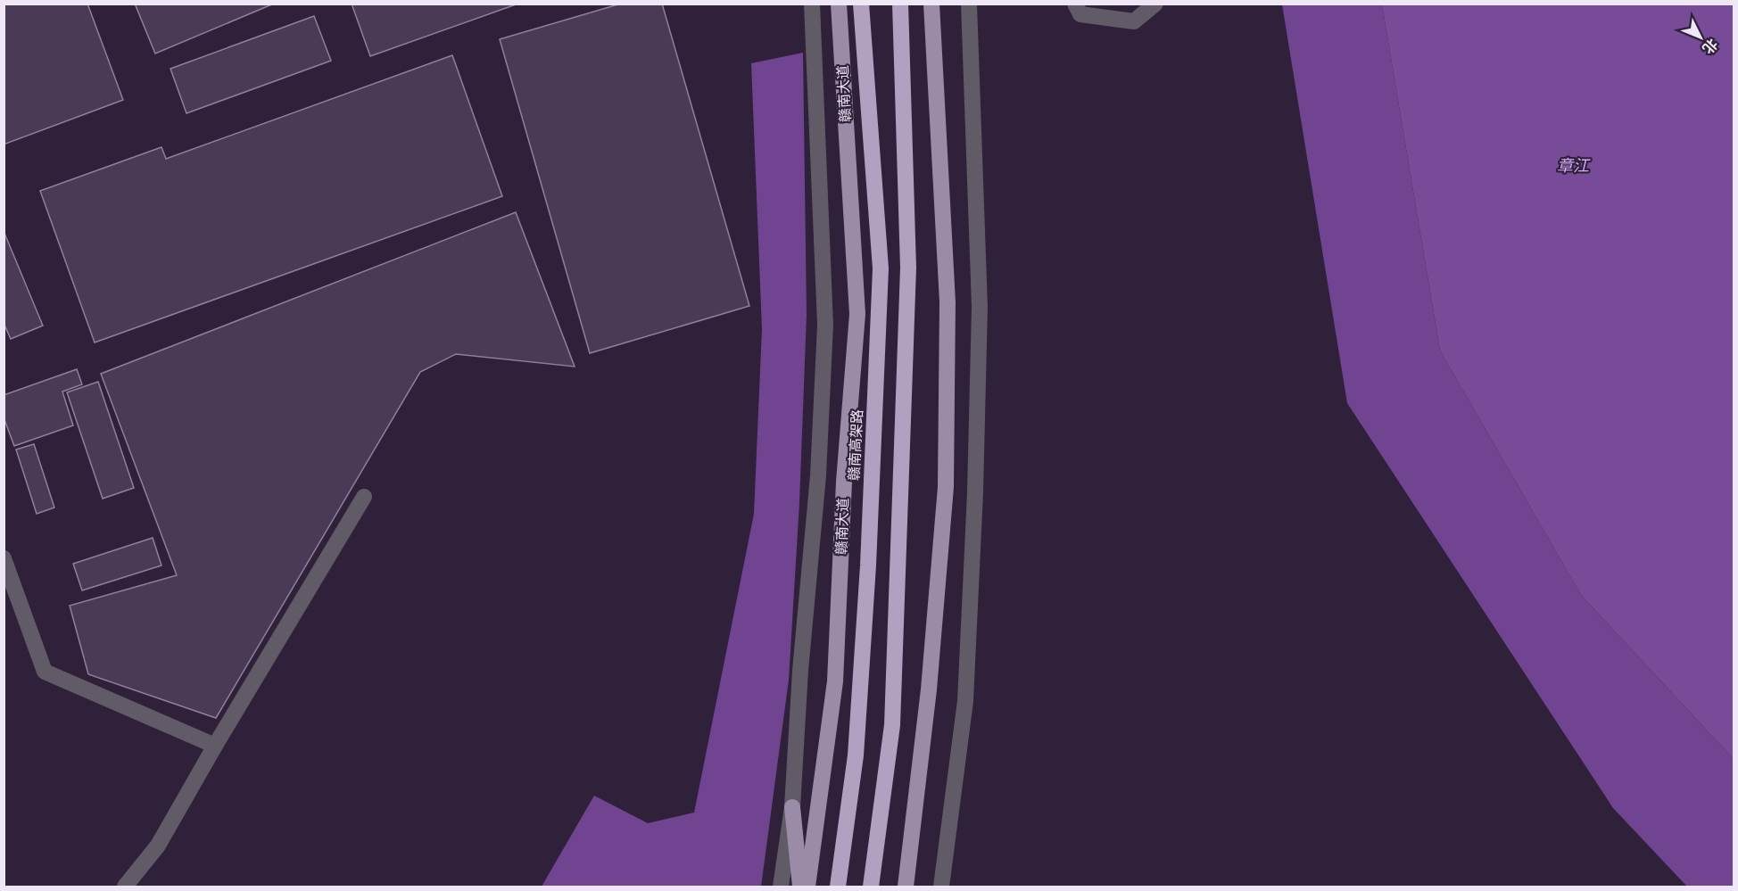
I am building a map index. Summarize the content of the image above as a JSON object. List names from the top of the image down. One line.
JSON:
{"streets":{"highway":["赣南高架路"],"main road":["赣南大道"]},"water":["章江"],"north":"bottom right"}
